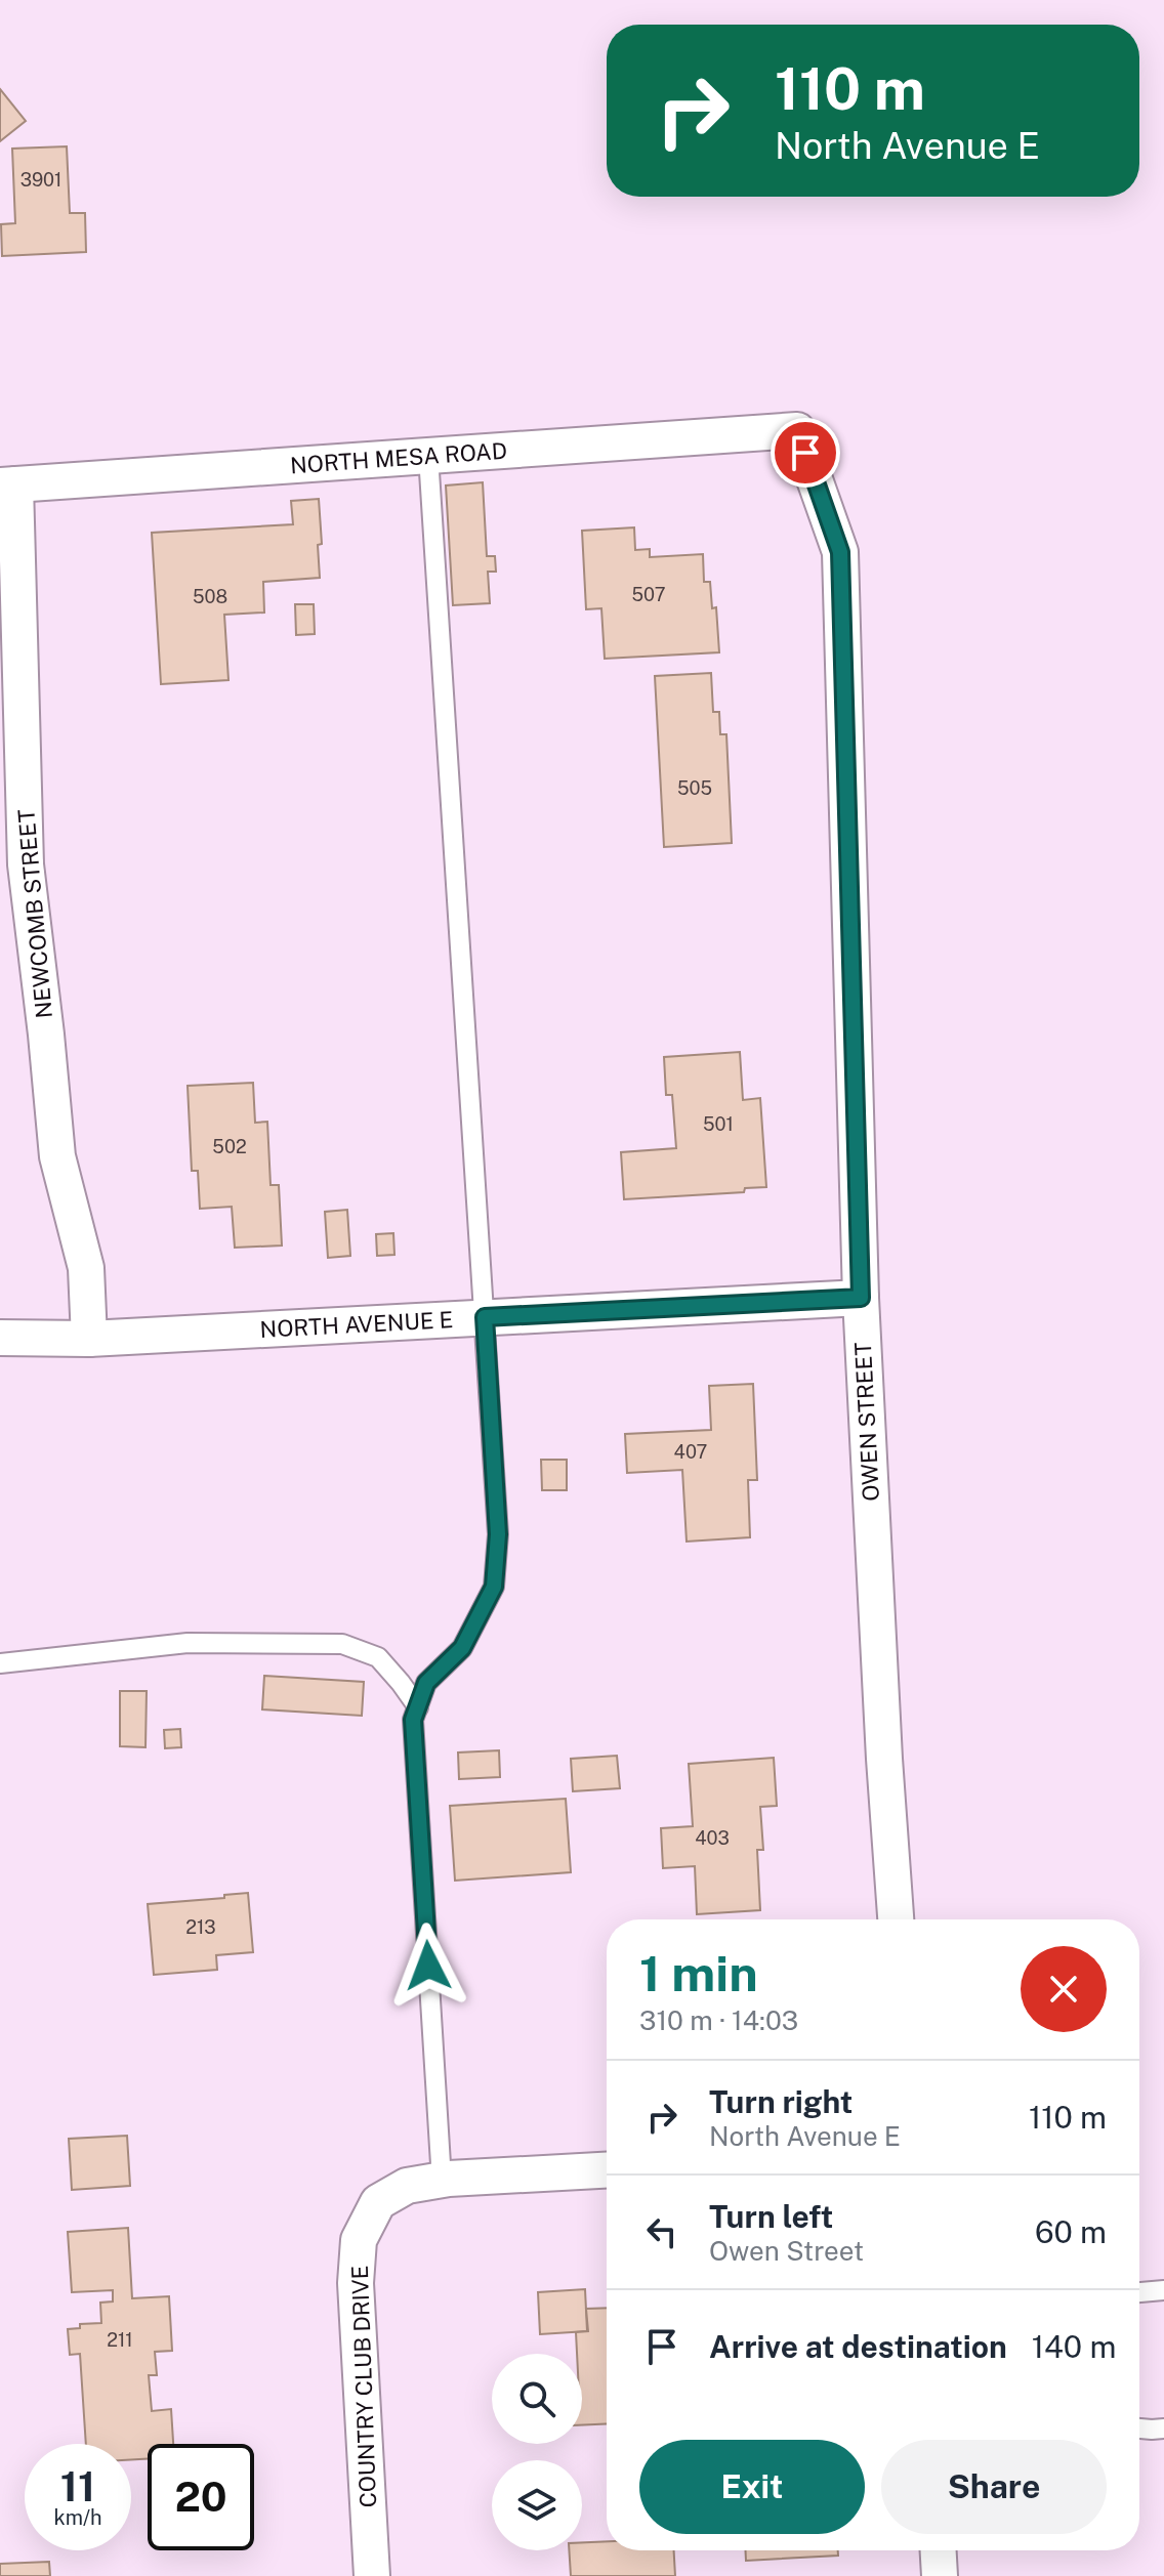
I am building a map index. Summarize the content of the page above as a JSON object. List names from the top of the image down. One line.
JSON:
{"streets":{"street":["NORTH MESA ROAD","NEWCOMB STREET","NORTH AVENUE E","OWEN STREET","COUNTRY CLUB DRIVE"]},"crossings":[["NORTH MESA ROAD","NEWCOMB STREET"],["NORTH MESA ROAD","OWEN STREET"],["NEWCOMB STREET","NORTH AVENUE E"],["NORTH AVENUE E","OWEN STREET"]],"house_numbers":["3901","507","508","505","501","502","407","403","213","211"],"page":{"turn":["110 m","North Avenue E"],"heading":["1 min","310 m · 14:03"],"list":[{"name":"Turn right","note":"North Avenue E","value":"110 m"},{"name":"Turn left","note":"Owen Street","value":"60 m"},{"name":"Arrive at destination","value":"140 m"}],"buttons":["Exit","Share"],"speed":"11 km/h","limit":"20"}}
